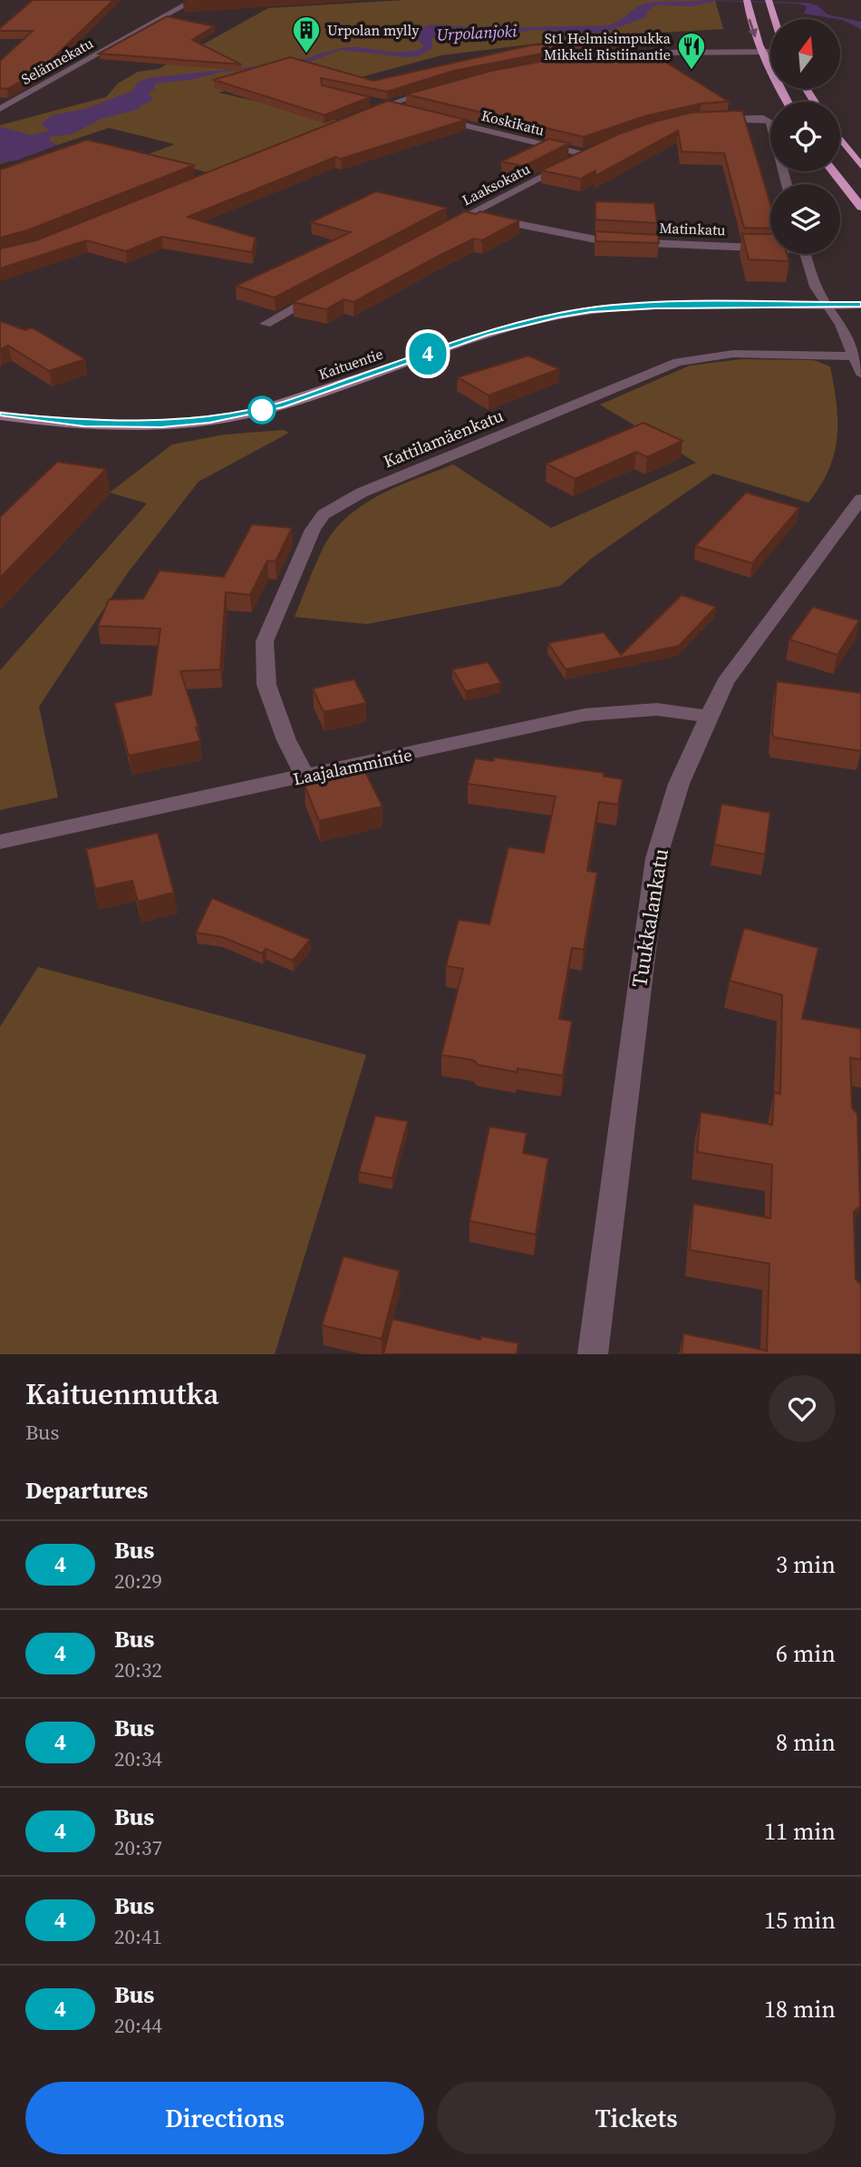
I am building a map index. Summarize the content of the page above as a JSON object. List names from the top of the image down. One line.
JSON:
{"streets":{"street":["Selännekatu","Koskikatu","Laaksokatu","Matinkatu","Kaituentie","Kattilamäenkatu","Laajalammintie","Tuukkalankatu"]},"crossings":[["Koskikatu","Laaksokatu"],["Laaksokatu","Matinkatu"],["Kattilamäenkatu","Laajalammintie"],["Laajalammintie","Tuukkalankatu"]],"water":["Urpolanjoki"],"places":{"building":["Urpolan mylly"],"restaurant":["St1 Helmisimpukka Mikkeli Ristiinantie"]},"lines":["bus line 4"],"north":"top","page":{"on_map":"4","heading":[["Kaituenmutka","Bus"],"Departures"],"list":[{"mark":"4","name":"Bus","note":"20:29","value":"3 min"},{"mark":"4","name":"Bus","note":"20:32","value":"6 min"},{"mark":"4","name":"Bus","note":"20:34","value":"8 min"},{"mark":"4","name":"Bus","note":"20:37","value":"11 min"},{"mark":"4","name":"Bus","note":"20:41","value":"15 min"},{"mark":"4","name":"Bus","note":"20:44","value":"18 min"}],"buttons":["Directions","Tickets"]}}
